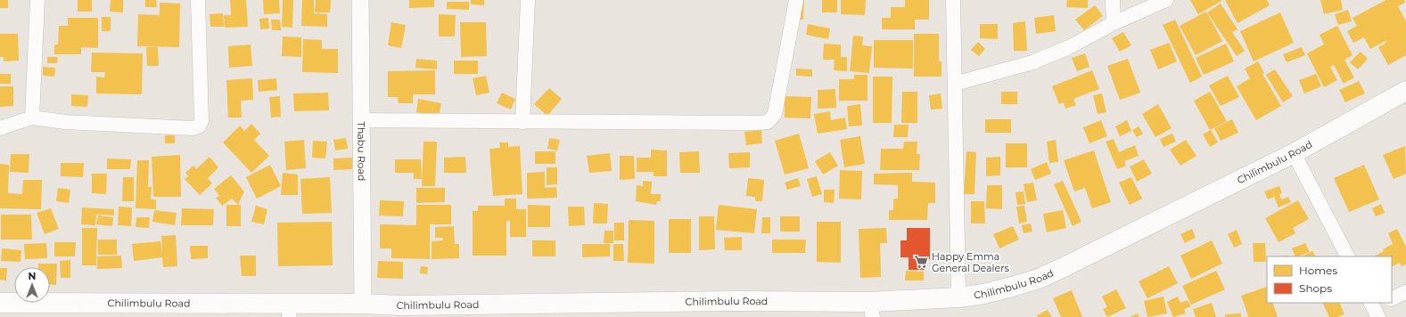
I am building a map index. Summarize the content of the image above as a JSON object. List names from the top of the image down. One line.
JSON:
{"streets":{"main road":["Chilimbulu Road"],"street":["Thabu Road"]},"crossings":[["Thabu Road","Chilimbulu Road"]],"places":{"supermarket":["Happy Emma General Dealers"]},"legend":["Homes","Shops"],"north":"top"}
